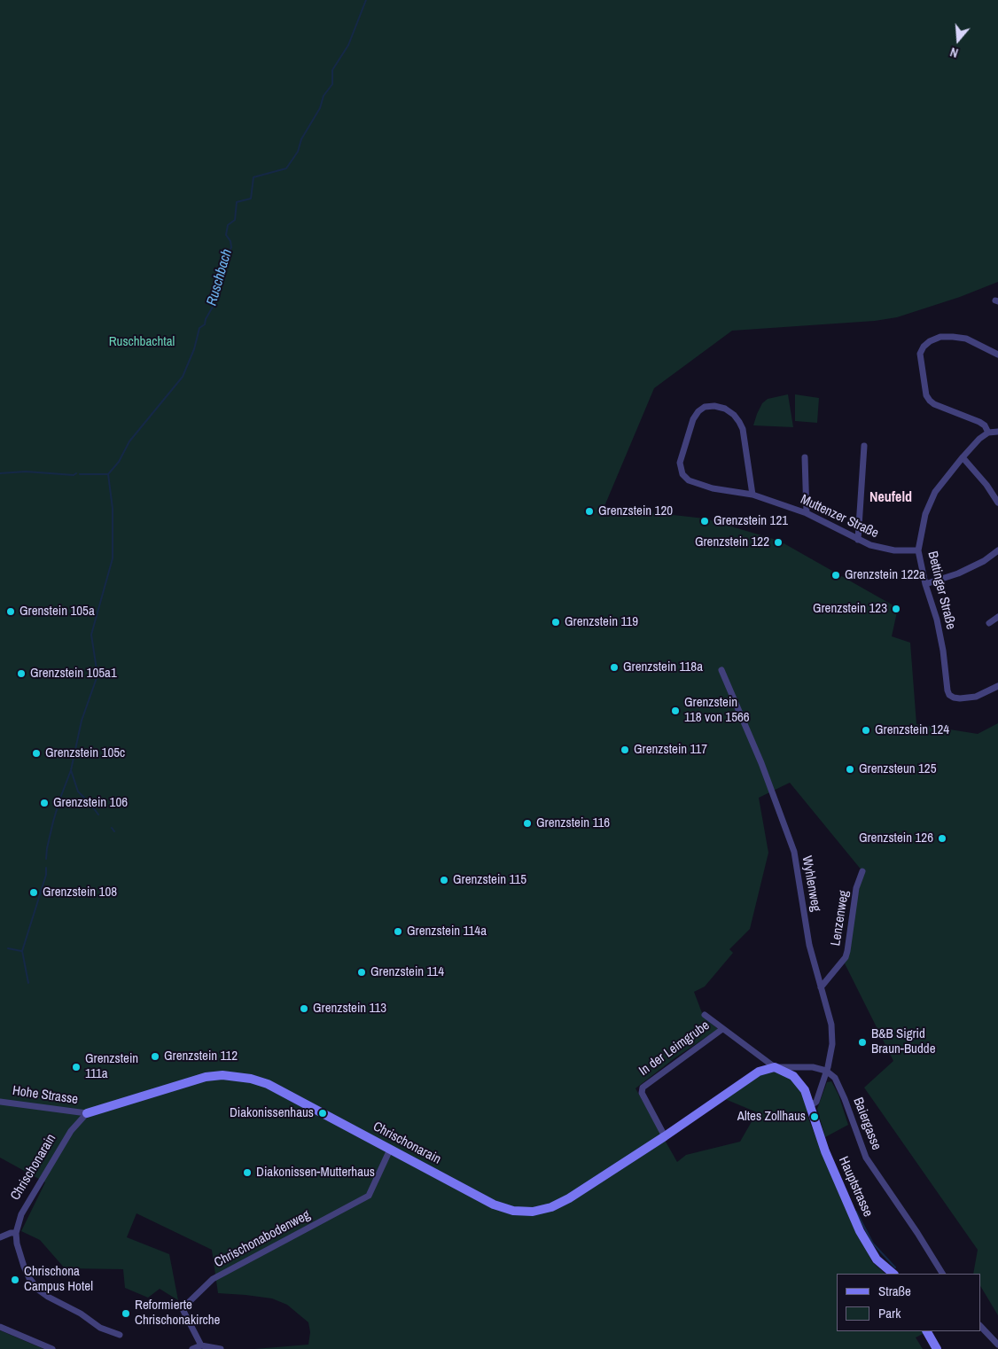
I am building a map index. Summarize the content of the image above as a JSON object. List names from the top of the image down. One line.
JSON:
{"streets":{"street":["Muttenzer Straße","Bettinger Straße","Wyhlenweg","Lenzenweg","In der Leimgrube","Hohe Strasse","Baiergasse","Chrischonarain","Hauptstrasse","Chrischonabodenweg"]},"crossings":[["Muttenzer Straße","Bettinger Straße"],["Wyhlenweg","Lenzenweg"],["Wyhlenweg","Baiergasse"],["Wyhlenweg","Hauptstrasse"],["In der Leimgrube","Chrischonarain"],["Hohe Strasse","Chrischonarain"],["Chrischonarain","Chrischonabodenweg"]],"districts":["Neufeld"],"water":["Ruschbach"],"parks":["Ruschbachtal"],"places":["Grenzstein 120","Grenzstein 121","Grenzstein 122","Grenzstein 122a","Grenzstein 123","Grenstein 105a","Grenzstein 119","Grenzstein 118a","Grenzstein 105a1","Grenzstein 118 von 1566","Grenzstein 124","Grenzstein 117","Grenzstein 105c","Grenzsteun 125","Grenzstein 106","Grenzstein 116","Grenzstein 126","Grenzstein 115","Grenzstein 108","Grenzstein 114a","Grenzstein 114","Grenzstein 113","B&B Sigrid Braun-Budde","Grenzstein 112","Grenzstein 111a","Diakonissenhaus","Altes Zollhaus","Diakonissen-Mutterhaus","Chrischona Campus Hotel","Reformierte Chrischonakirche"],"legend":["Straße","Park"],"north":"bottom"}
